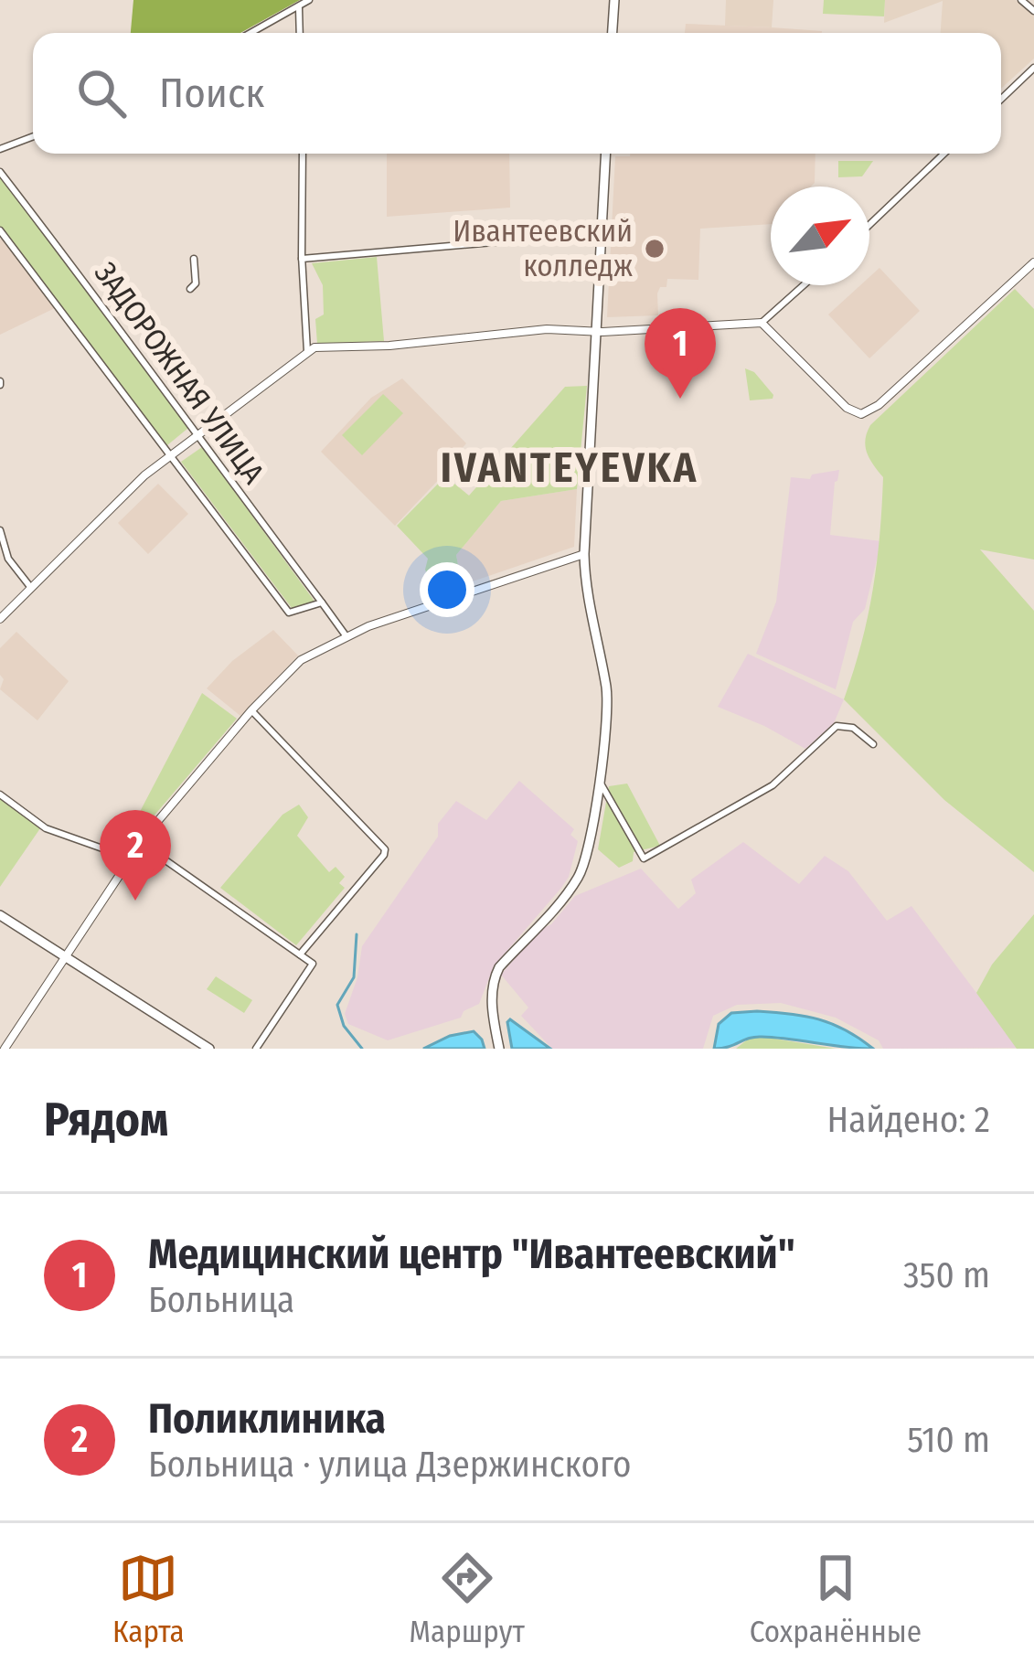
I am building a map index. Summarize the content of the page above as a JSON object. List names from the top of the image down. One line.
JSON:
{"streets":{"street":["ЗАДОРОЖНАЯ УЛИЦА"]},"districts":["IVANTEYEVKA"],"places":["Ивантеевский колледж"],"north":"top right","page":{"search":"Поиск","pins":["1","2"],"heading":["Рядом","Найдено: 2"],"list":[{"mark":"1","name":"Медицинский центр \"Ивантеевский\"","note":"Больница","value":"350 m"},{"mark":"2","name":"Поликлиника","note":"Больница · улица Дзержинского","value":"510 m"}],"nav":["Карта","Маршрут","Сохранённые"]}}
